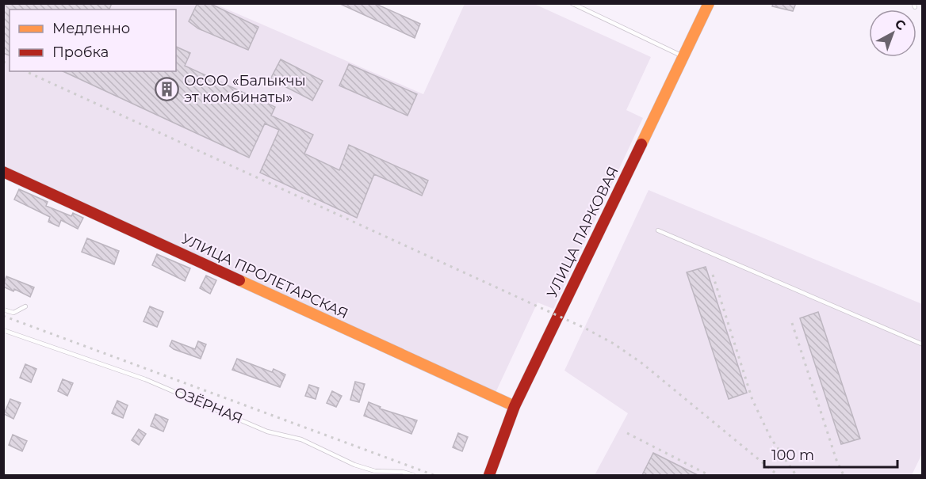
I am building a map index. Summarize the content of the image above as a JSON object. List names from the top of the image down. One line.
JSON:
{"streets":{"street":["УЛИЦА ПАРКОВАЯ","УЛИЦА ПРОЛЕТАРСКАЯ"],"lane":["ОЗЁРНАЯ"]},"crossings":[["УЛИЦА ПАРКОВАЯ","УЛИЦА ПРОЛЕТАРСКАЯ"]],"places":{"building":["ОсОО «Балыкчы эт комбинаты»"]},"legend":["Медленно","Пробка"],"scale_bar":"100 m","north":"top right"}
